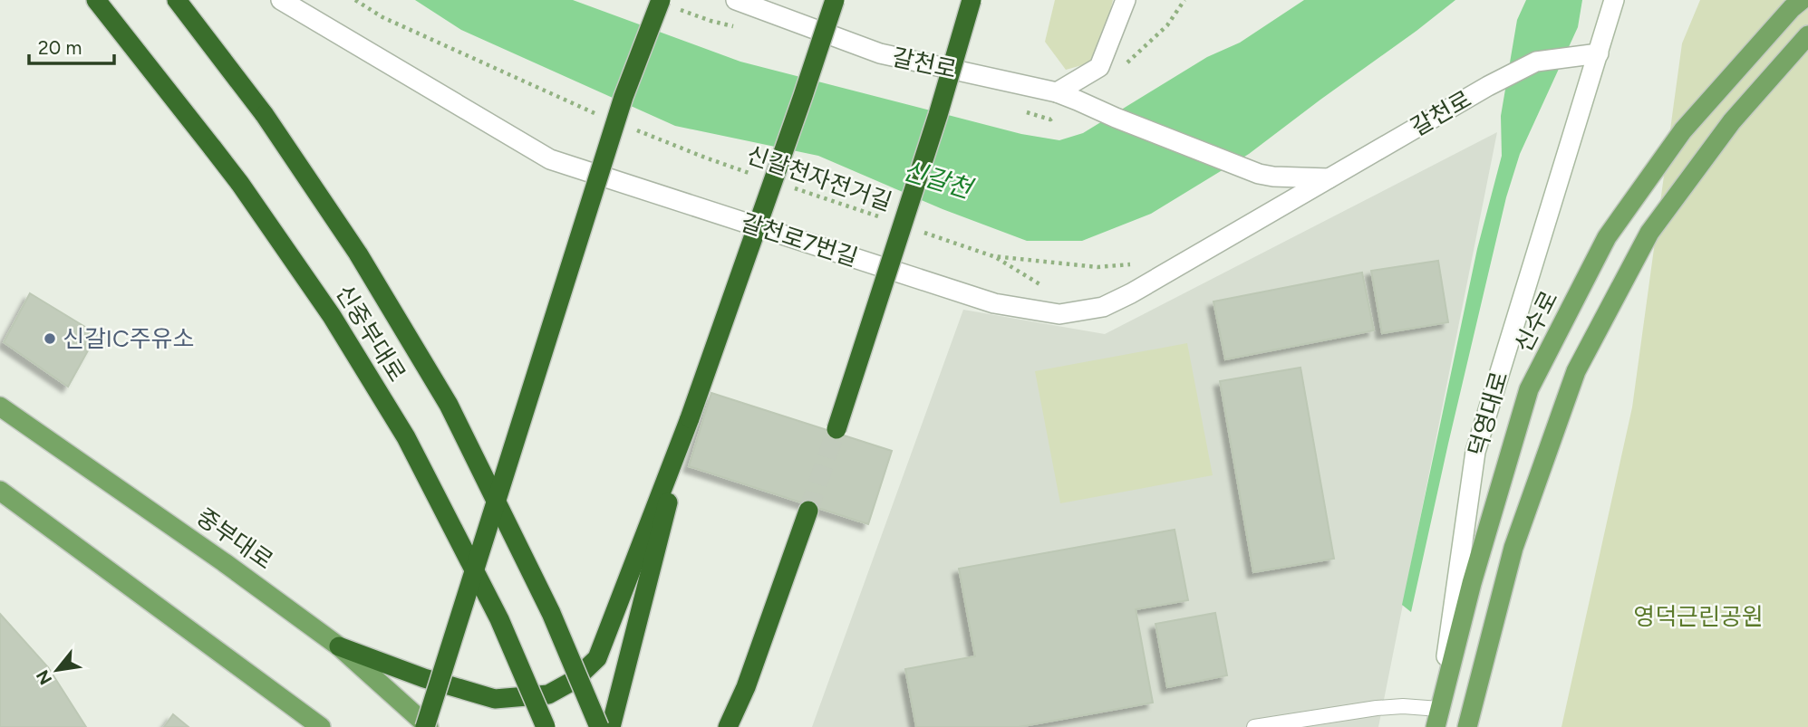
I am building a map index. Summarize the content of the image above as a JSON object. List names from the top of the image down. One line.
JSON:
{"streets":{"highway":["신중부대로"],"main road":["신수로","중부대로"],"street":["갈천로","갈천로7번길","덕영대로"],"path":["신갈천자전거길"]},"crossings":[["갈천로","갈천로7번길"],["갈천로","덕영대로"],["신수로","덕영대로"]],"water":["신갈천"],"parks":["영덕근린공원"],"places":["신갈IC주유소"],"scale_bar":"20 m","north":"bottom left"}
